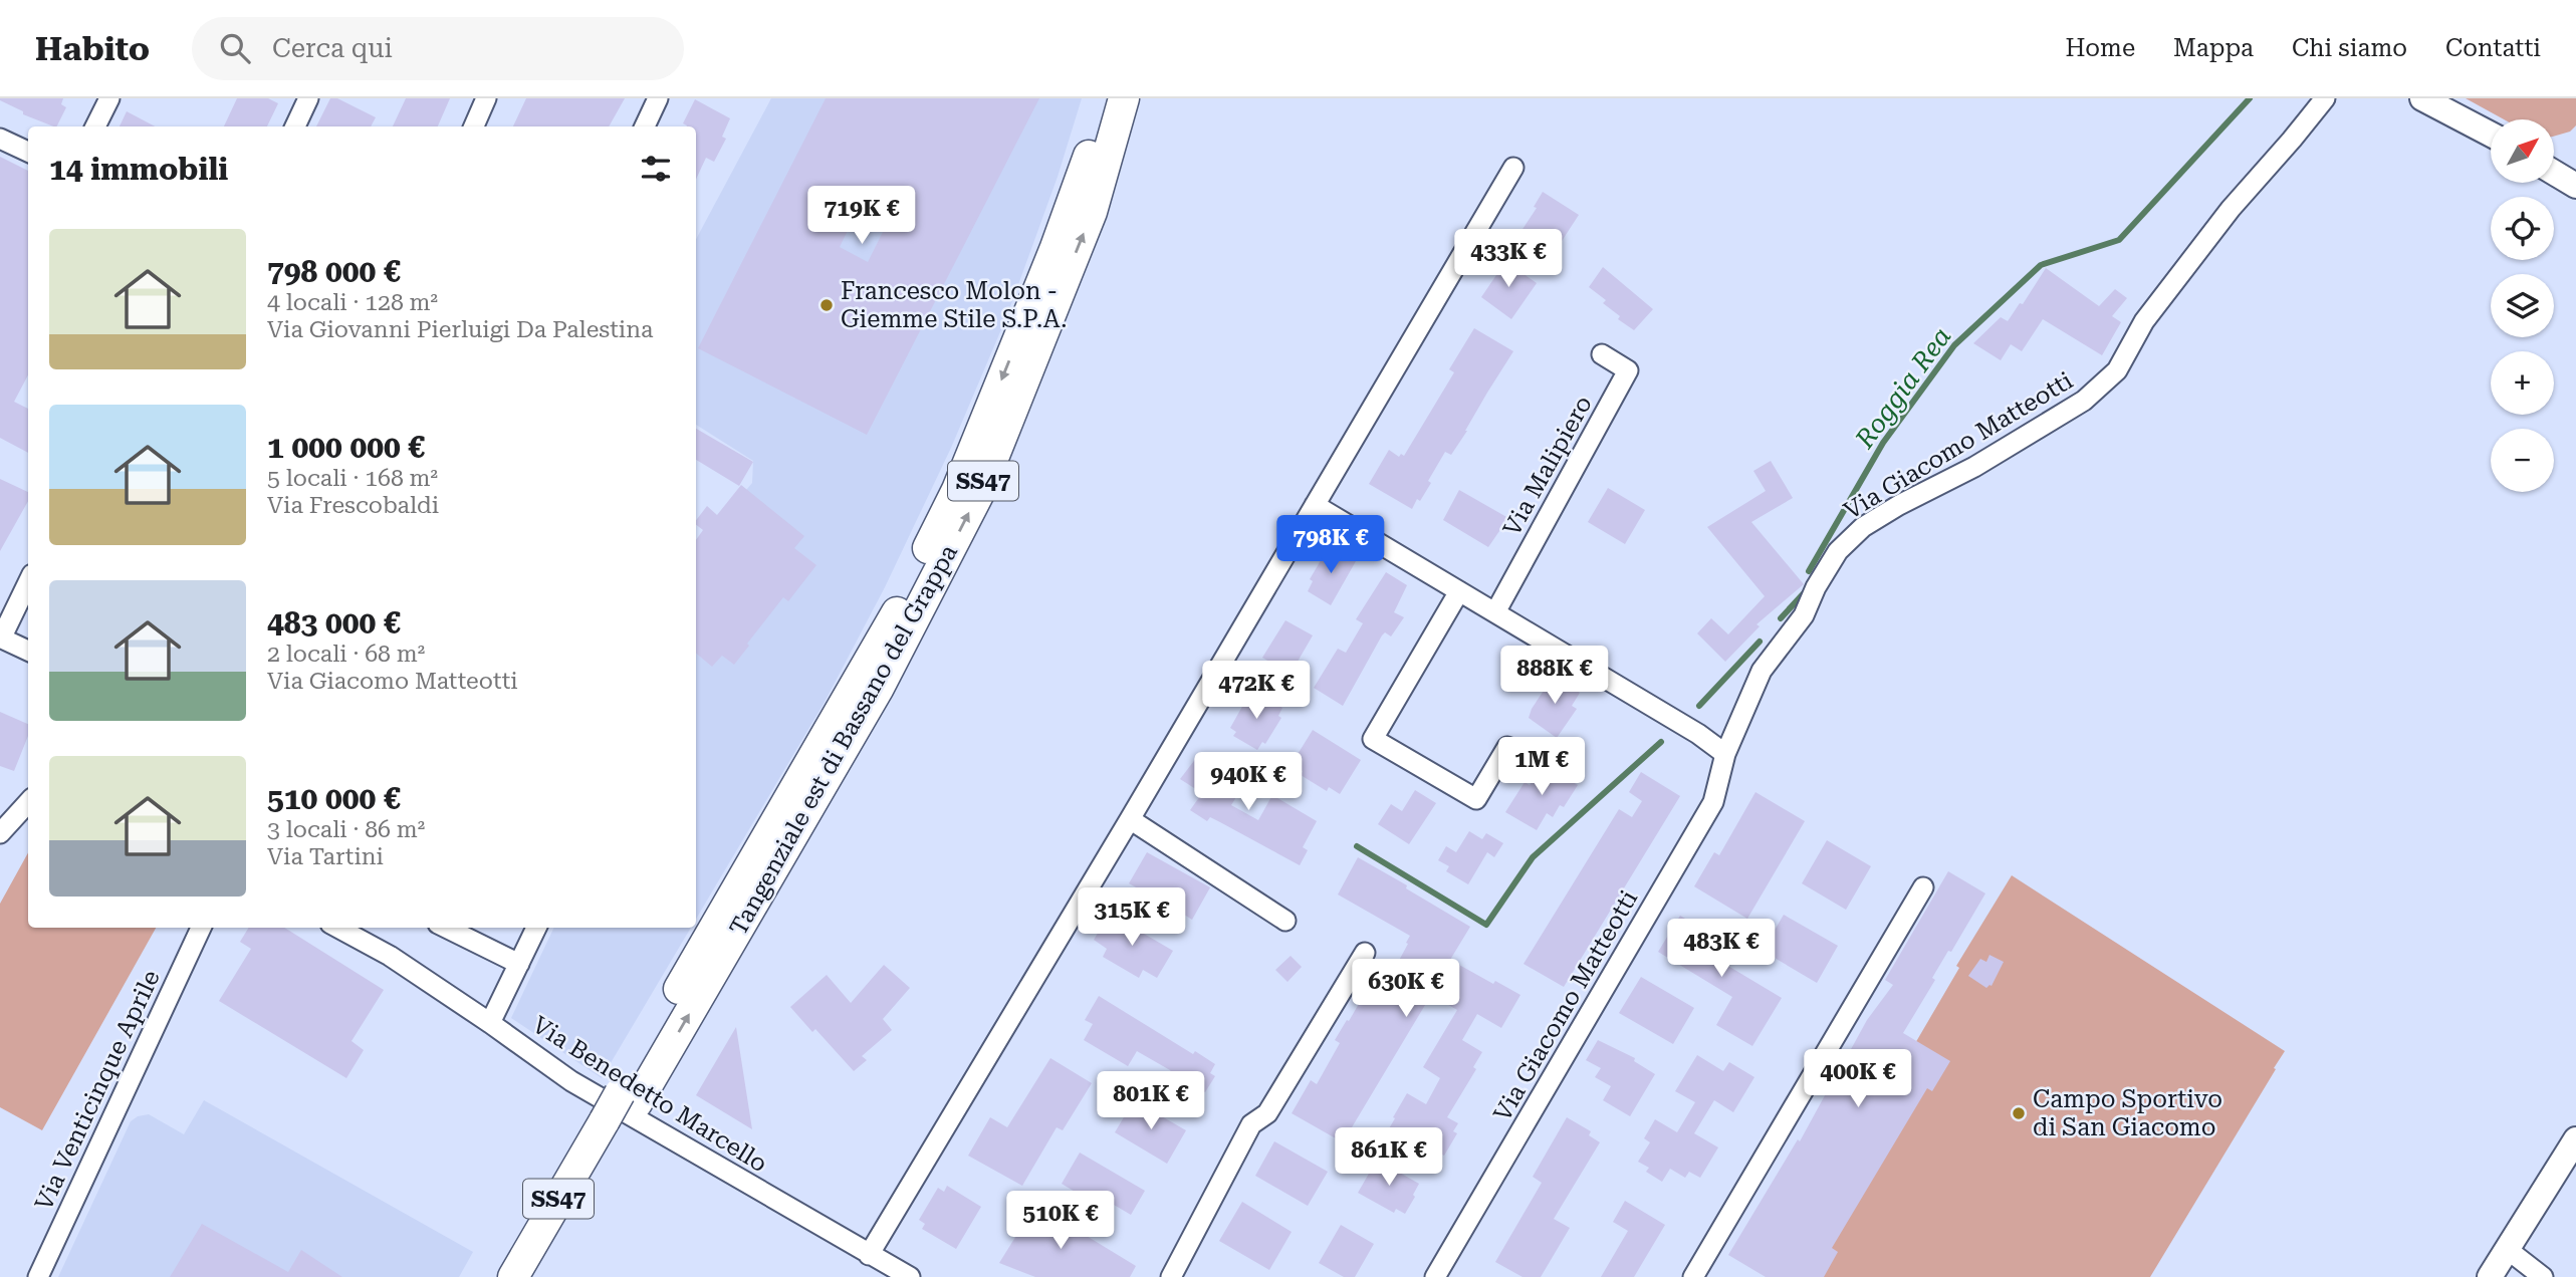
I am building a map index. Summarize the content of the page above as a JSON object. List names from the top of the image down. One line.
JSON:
{"streets":{"highway":["SS47","Tangenziale est di Bassano del Grappa"],"street":["Via Giacomo Matteotti","Via Malipiero","Via Venticinque Aprile","Via Benedetto Marcello"]},"water":["Roggia Rea"],"places":["Francesco Molon - Giemme Stile S.P.A.","Campo Sportivo di San Giacomo"],"north":"top right","page":{"header":"Habito","search":"Cerca qui","nav":["Home","Mappa","Chi siamo","Contatti"],"map_buttons":["+","−"],"heading":"14 immobili","price":["719K €","433K €","798K €","888K €","472K €","1M €","940K €","315K €","483K €","630K €","400K €","801K €","861K €","510K €"],"list":[{"name":"798 000 €","note":"4 locali · 128 m² · Via Giovanni Pierluigi Da Palestina"},{"name":"1 000 000 €","note":"5 locali · 168 m² · Via Frescobaldi"},{"name":"483 000 €","note":"2 locali · 68 m² · Via Giacomo Matteotti"},{"name":"510 000 €","note":"3 locali · 86 m² · Via Tartini"}]}}
